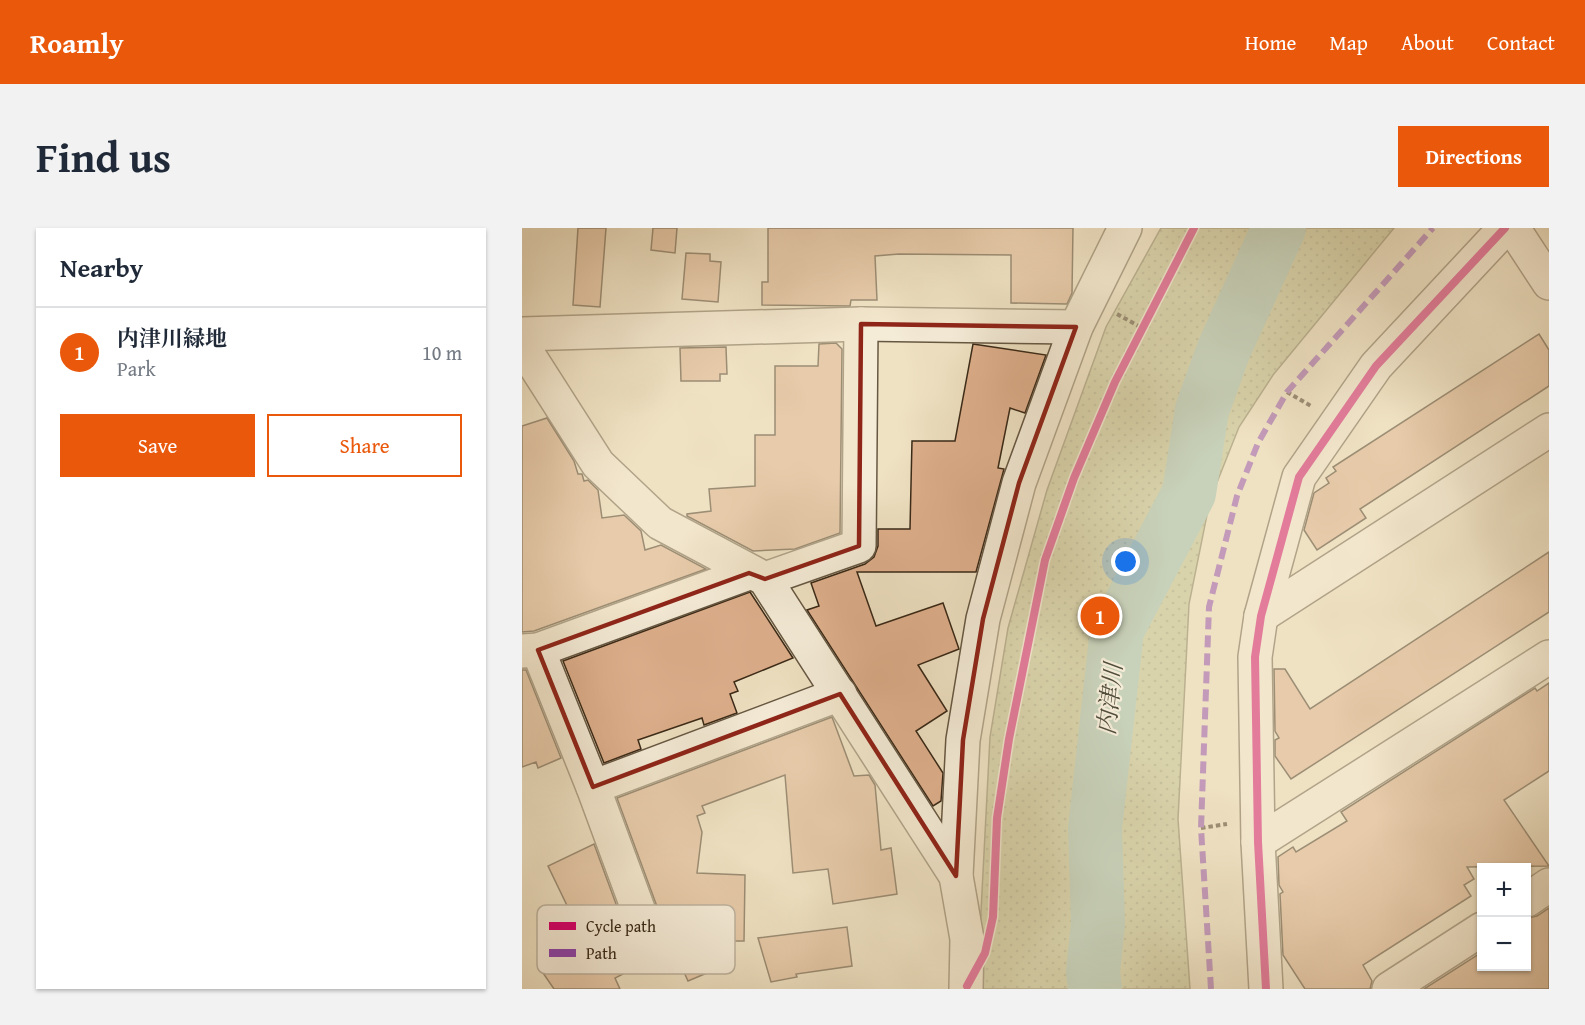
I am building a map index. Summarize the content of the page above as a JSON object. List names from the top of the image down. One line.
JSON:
{"water":["内津川"],"legend":["Cycle path","Path"],"page":{"header":"Roamly","nav":["Home","Map","About","Contact"],"title":"Find us","buttons":["Directions",["Save","Share"]],"heading":"Nearby","list":[{"mark":"1","name":"内津川緑地","note":"Park","value":"10 m"}],"pins":"1","map_buttons":["+","−"]}}
